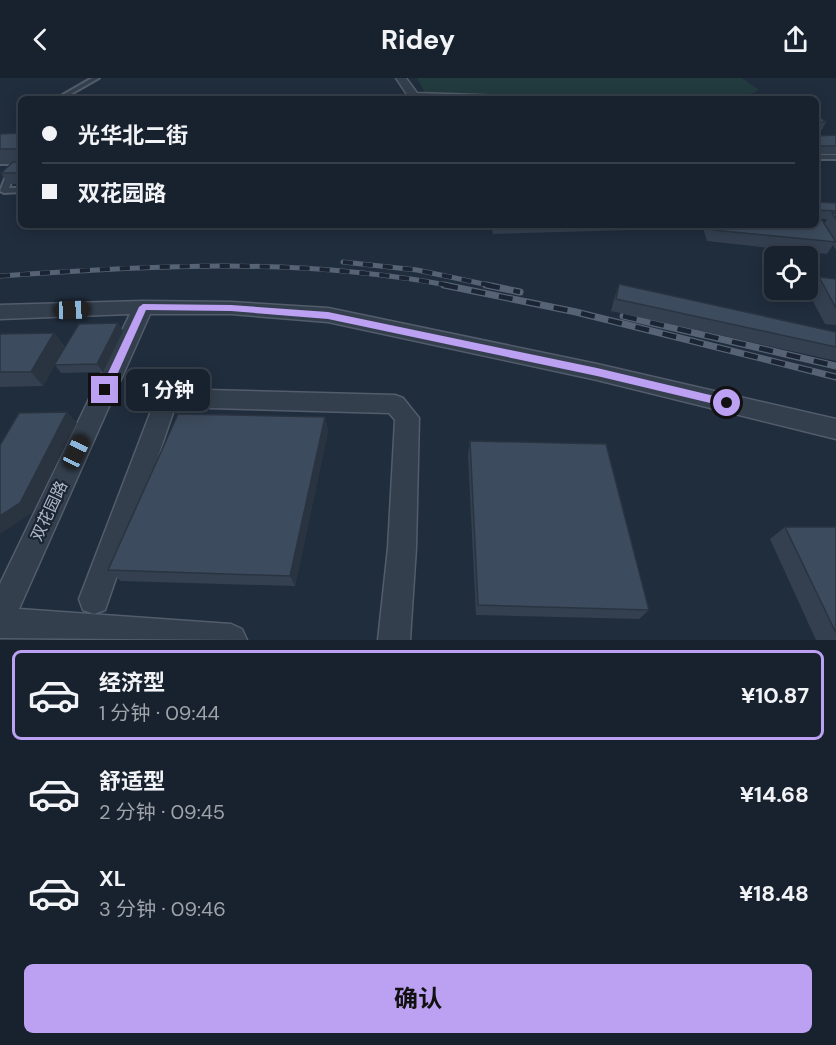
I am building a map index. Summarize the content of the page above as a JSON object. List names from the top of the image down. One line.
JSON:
{"streets":{"street":["双花园路"]},"page":{"header":"Ridey","banner":["光华北二街","双花园路"],"bubble":"1 分钟","list":[{"name":"经济型","note":"1 分钟 · 09:44","value":"¥10.87"},{"name":"舒适型","note":"2 分钟 · 09:45","value":"¥14.68"},{"name":"XL","note":"3 分钟 · 09:46","value":"¥18.48"}],"buttons":"确认"}}
